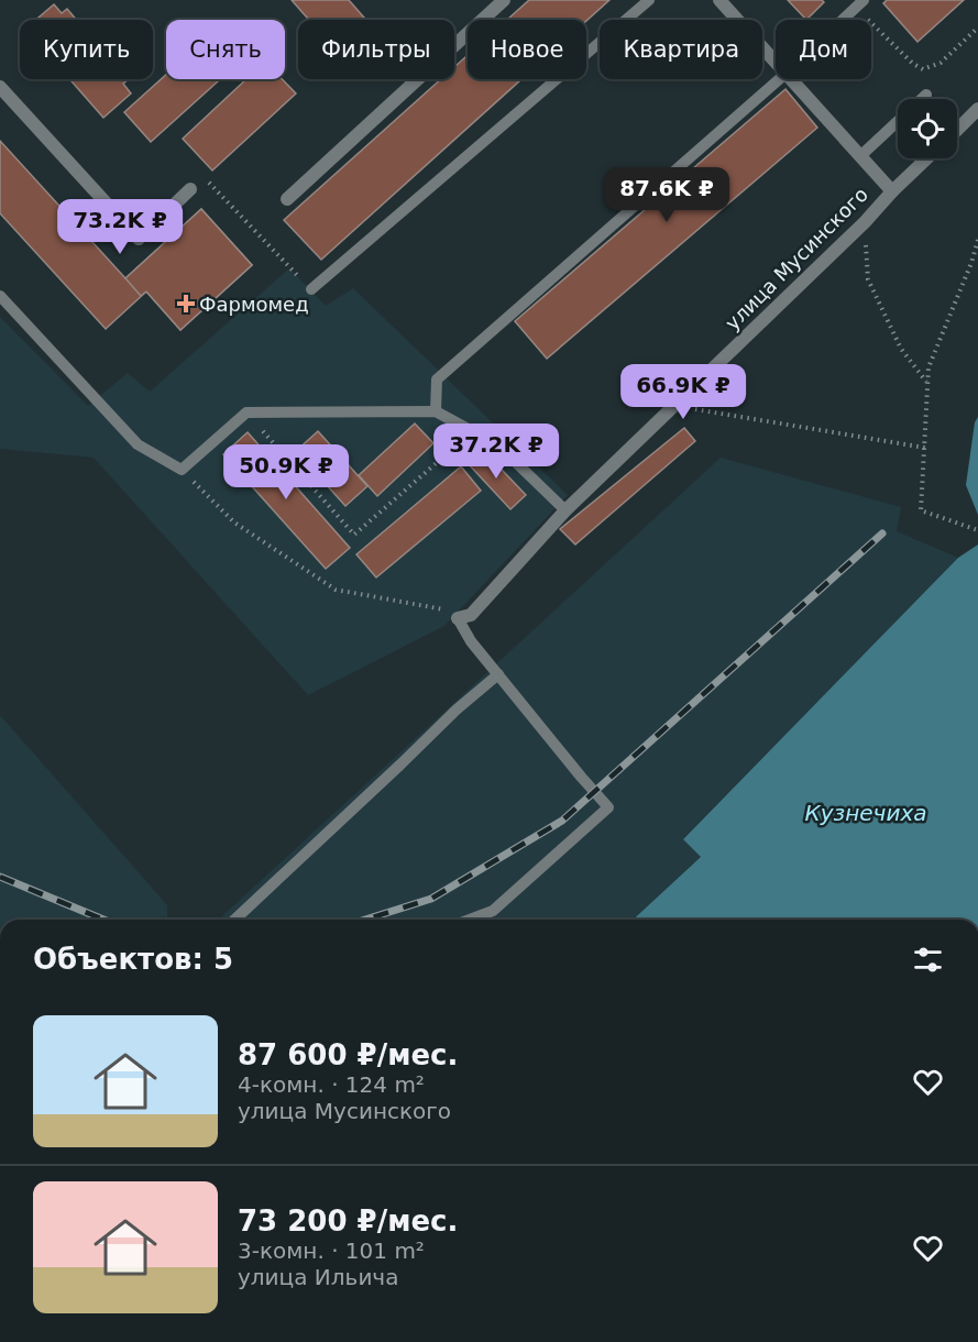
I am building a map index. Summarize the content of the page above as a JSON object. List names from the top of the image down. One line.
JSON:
{"streets":{"street":["улица Мусинского"]},"water":["Кузнечиха"],"places":{"health":["Фармомед"]},"page":{"chip":["Купить","Снять","Фильтры","Новое","Квартира","Дом"],"price":["87.6K ₽","73.2K ₽","66.9K ₽","37.2K ₽","50.9K ₽"],"heading":"Объектов: 5","list":[{"name":"87 600 ₽/мес.","note":"4-комн. · 124 m² · улица Мусинского"},{"name":"73 200 ₽/мес.","note":"3-комн. · 101 m² · улица Ильича"}]}}
